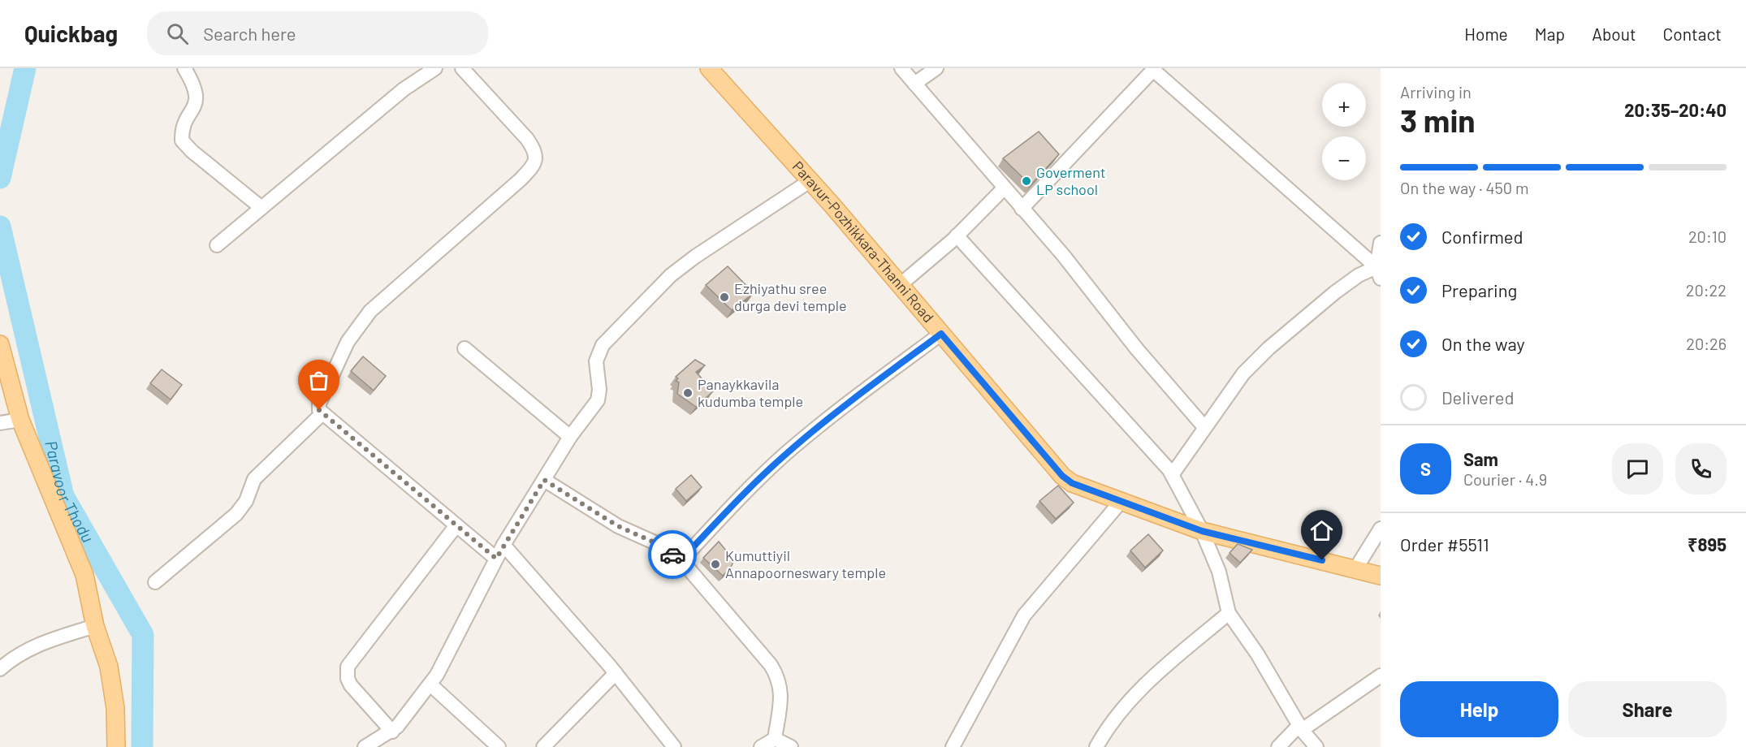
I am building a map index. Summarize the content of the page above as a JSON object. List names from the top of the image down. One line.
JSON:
{"streets":{"main road":["Paravur-Pozhikkara-Thanni Road"]},"water":["Paravoor Thodu"],"places":["Goverment LP school","Ezhiyathu sree durga devi temple","Panaykkavila kudumba temple","Kumuttiyil Annapoorneswary temple"],"page":{"header":"Quickbag","search":"Search here","nav":["Home","Map","About","Contact"],"heading":["3 min","Arriving in","20:35–20:40"],"panel":["Sam","Courier · 4.9","Order #5511","₹895"],"map_buttons":["+","−"],"bar":"On the way · 450 m","list":[["Confirmed","20:10"],["Preparing","20:22"],["On the way","20:26"],"Delivered"],"round":"S","buttons":["Help","Share"]}}
